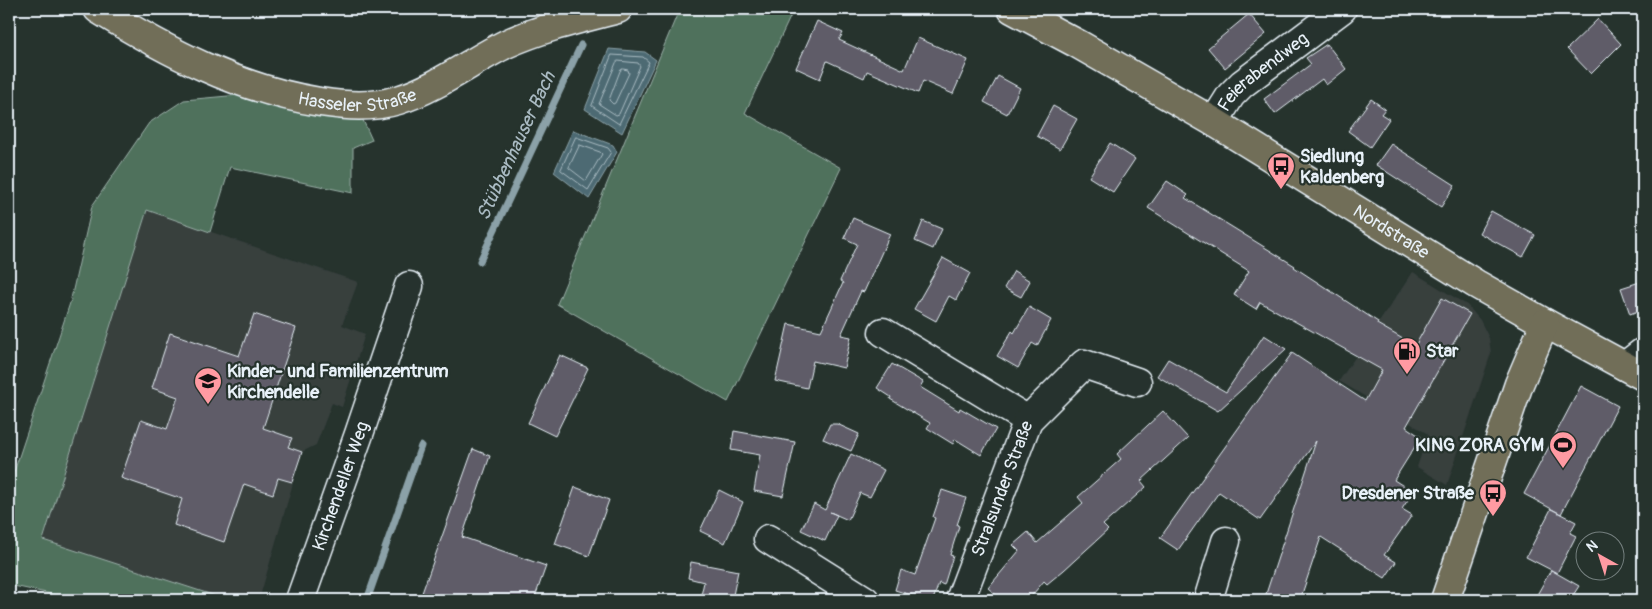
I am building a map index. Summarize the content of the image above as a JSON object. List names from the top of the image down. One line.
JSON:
{"streets":{"main road":["Hasseler Straße","Nordstraße"],"street":["Feierabendweg","Kirchendeller Weg","Stralsunder Straße"]},"crossings":[["Feierabendweg","Nordstraße"]],"water":["Stübbenhauser Bach"],"places":{"bus stop":["Siedlung Kaldenberg","Dresdener Straße"],"fuel station":["Star"],"school or university":["Kinder- und Familienzentrum Kirchendelle"],"sports":["KING ZORA GYM"]},"north":"top left"}
